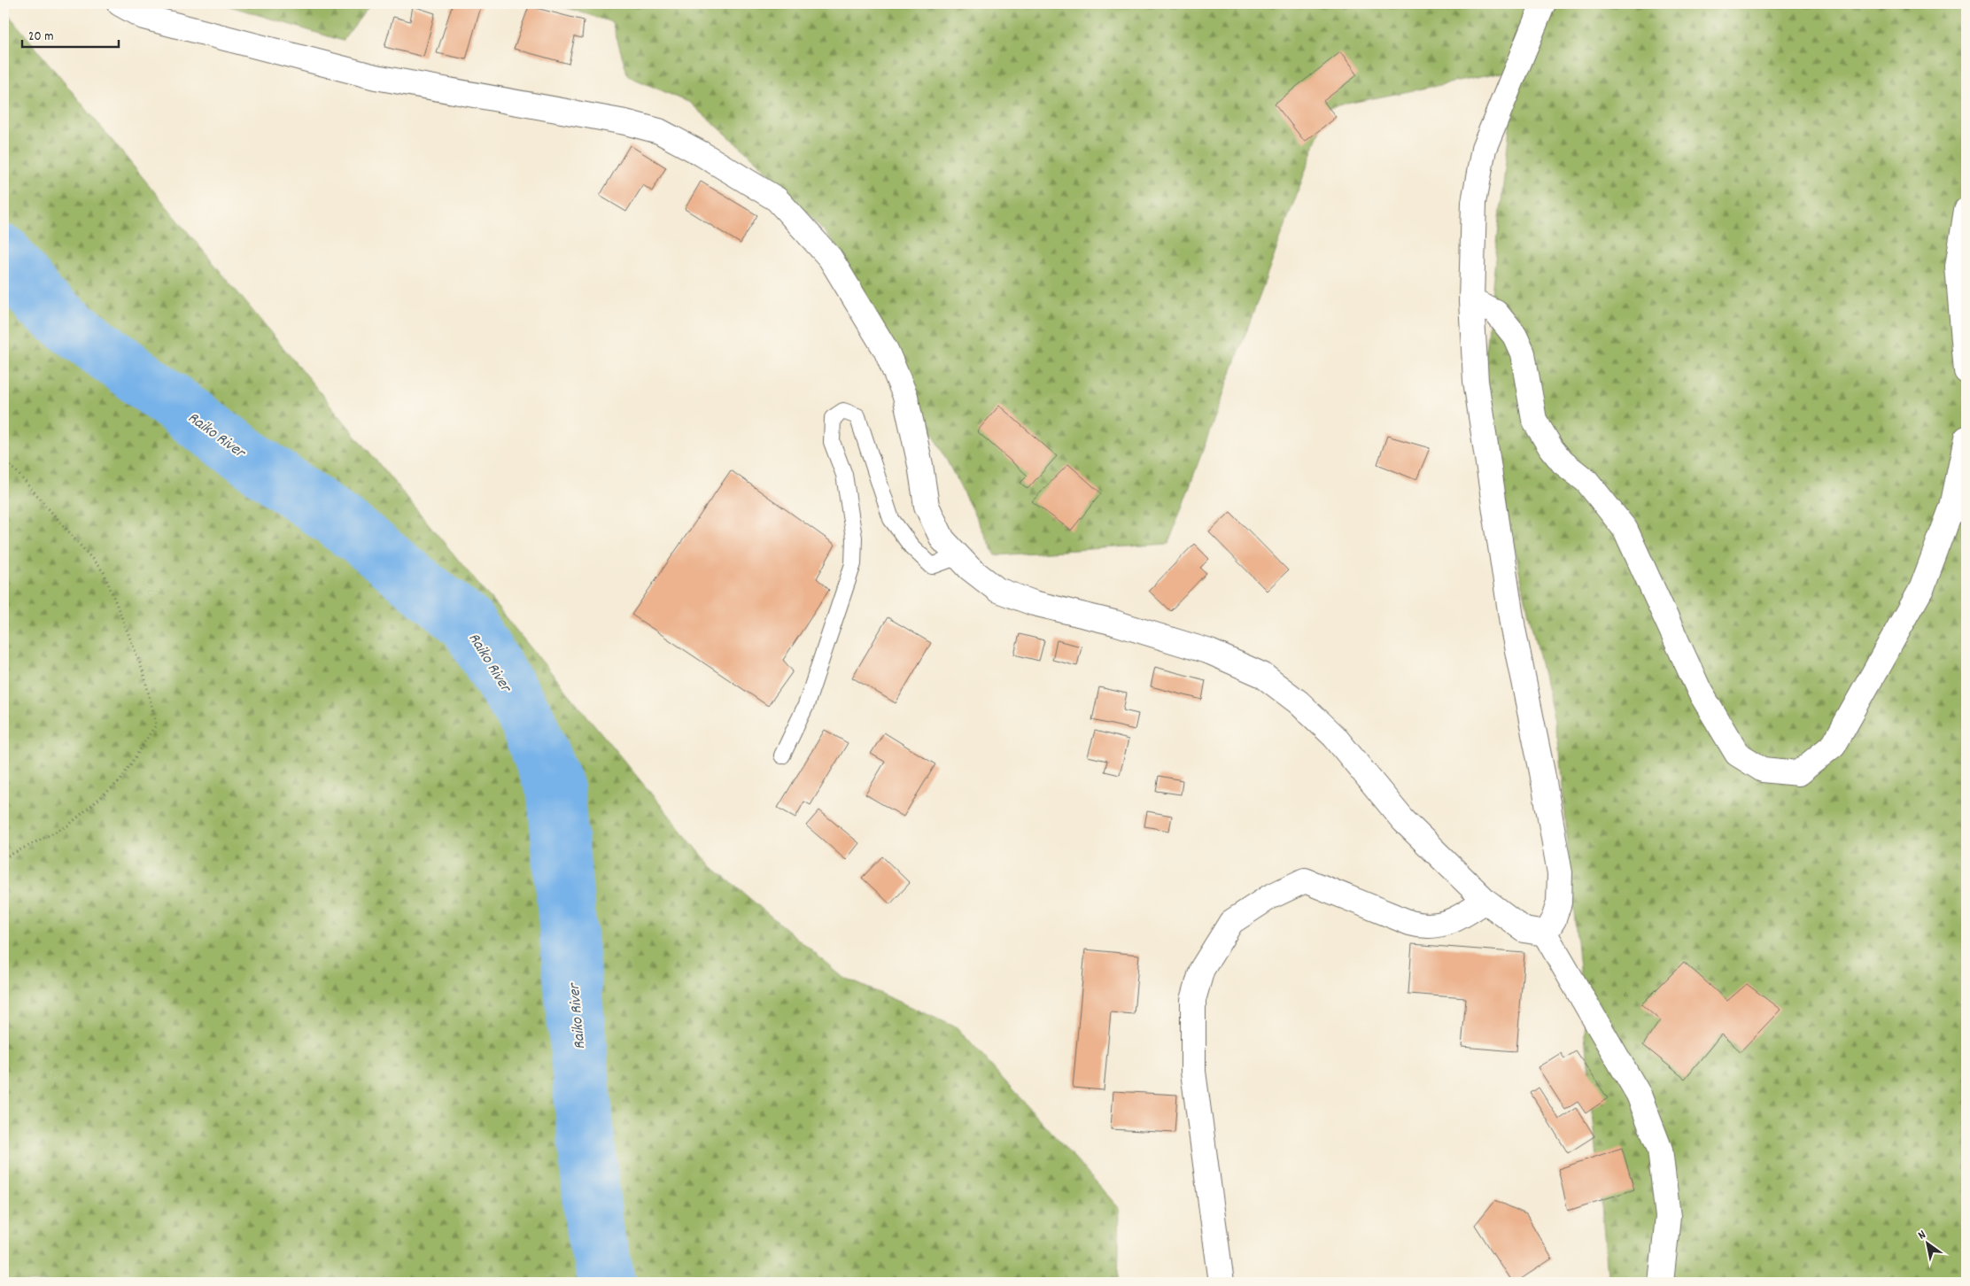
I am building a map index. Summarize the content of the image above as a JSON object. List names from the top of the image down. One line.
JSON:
{"water":["Raiko River"],"scale_bar":"20 m","north":"top left"}
